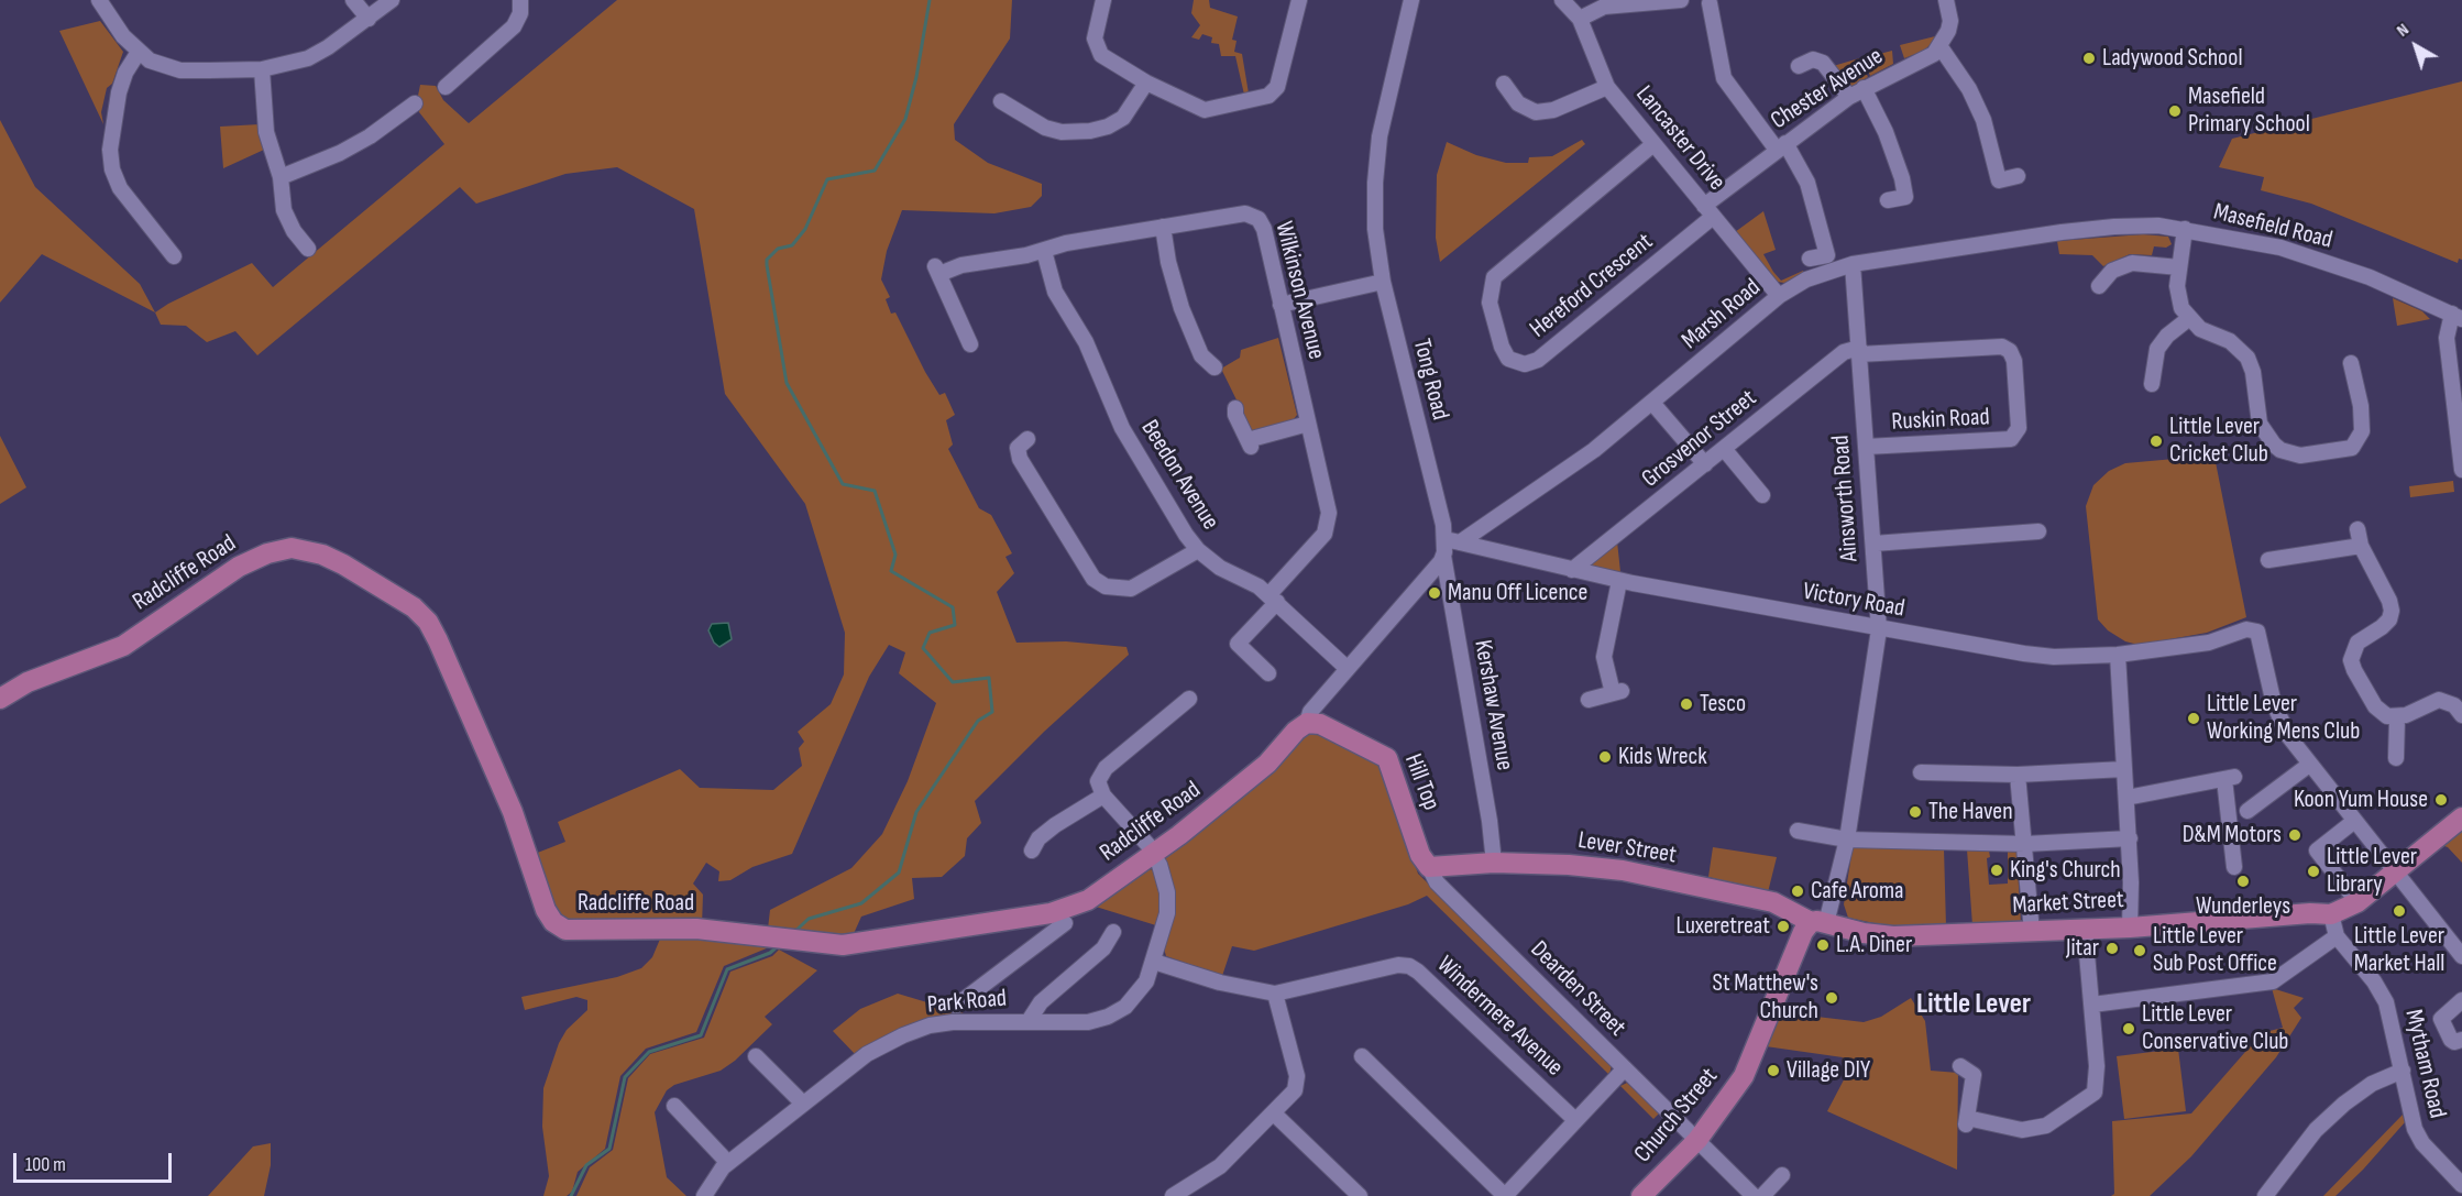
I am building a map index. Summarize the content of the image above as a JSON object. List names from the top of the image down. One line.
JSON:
{"streets":{"main road":["Radcliffe Road","Hill Top","Lever Street","Market Street","Church Street"],"street":["Chester Avenue","Lancaster Drive","Masefield Road","Hereford Crescent","Wilkinson Avenue","Marsh Road","Tong Road","Ruskin Road","Grosvenor Street","Beedon Avenue","Ainsworth Road","Victory Road","Kershaw Avenue","Dearden Street","Park Road","Windermere Avenue","Mytham Road"]},"crossings":[["Chester Avenue","Lancaster Drive"],["Chester Avenue","Hereford Crescent"],["Lancaster Drive","Hereford Crescent"],["Lancaster Drive","Marsh Road"],["Masefield Road","Marsh Road"],["Wilkinson Avenue","Beedon Avenue"],["Marsh Road","Tong Road"],["Marsh Road","Ainsworth Road"],["Marsh Road","Victory Road"],["Tong Road","Victory Road"],["Tong Road","Kershaw Avenue"],["Ruskin Road","Grosvenor Street"],["Ruskin Road","Ainsworth Road"],["Grosvenor Street","Ainsworth Road"],["Grosvenor Street","Victory Road"],["Ainsworth Road","Victory Road"],["Ainsworth Road","Lever Street"],["Ainsworth Road","Market Street"],["Ainsworth Road","Church Street"],["Radcliffe Road","Hill Top"],["Radcliffe Road","Park Road"],["Kershaw Avenue","Lever Street"],["Hill Top","Lever Street"],["Hill Top","Dearden Street"],["Lever Street","Market Street"],["Lever Street","Dearden Street"],["Lever Street","Church Street"],["Market Street","Mytham Road"],["Market Street","Church Street"],["Dearden Street","Church Street"],["Park Road","Windermere Avenue"]],"districts":["Little Lever"],"places":["Ladywood School","Masefield Primary School","Little Lever Cricket Club","Manu Off Licence","Tesco","Little Lever Working Mens Club","Kids Wreck","Koon Yum House","The Haven","D&M Motors","King's Church","Little Lever Library","Wunderleys","Cafe Aroma","Little Lever Market Hall","Luxeretreat","L.A. Diner","Jitar","Little Lever Sub Post Office","St Matthew's Church","Little Lever Conservative Club","Village DIY"],"scale_bar":"100 m","north":"top left"}
